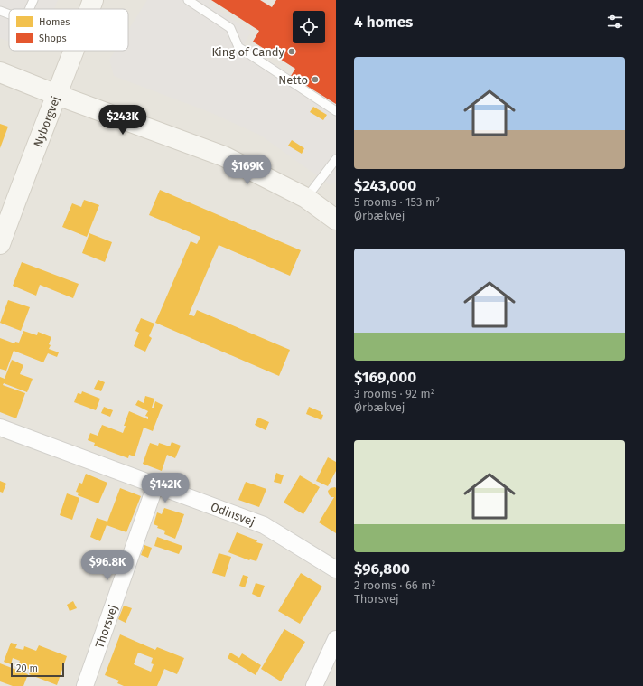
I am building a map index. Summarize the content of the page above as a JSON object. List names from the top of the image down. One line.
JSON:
{"streets":{"street":["Nyborgvej","Odinsvej","Thorsvej"]},"crossings":[["Odinsvej","Thorsvej"]],"places":["King of Candy","Netto"],"legend":["Homes","Shops"],"scale_bar":"20 m","page":{"heading":"4 homes","list":[{"name":"$243,000","note":"5 rooms · 153 m² · Ørbækvej"},{"name":"$169,000","note":"3 rooms · 92 m² · Ørbækvej"},{"name":"$96,800","note":"2 rooms · 66 m² · Thorsvej"}],"price":["$243K","$169K","$142K","$96.8K"],"scale":"20 m"}}
